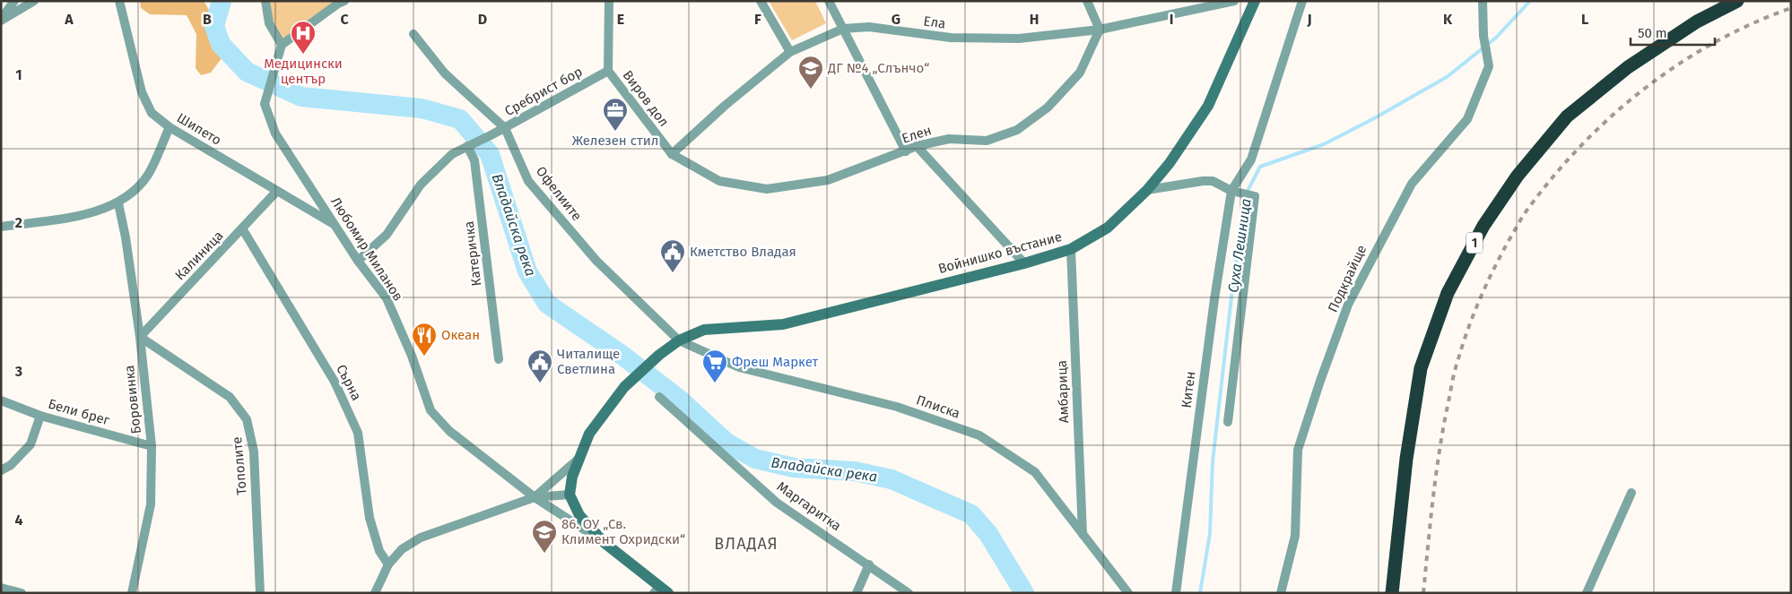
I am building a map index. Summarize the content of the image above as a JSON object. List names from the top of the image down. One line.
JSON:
{"streets":{"highway":["1"],"street":["Ела","Сребрист бор","Виров дол","Шипето","Елен","Офелиите","Любомир Миланов","Войнишко въстание","Катеричка","Калиница","Подкрайще","Сърна","Китен","Амбарица","Боровинка","Плиска","Бели брег","Тополите","Маргаритка"]},"crossings":[["Ела","Виров дол"],["Ела","Елен"],["Сребрист бор","Виров дол"],["Сребрист бор","Офелиите"],["Сребрист бор","Катеричка"],["Виров дол","Елен"],["Шипето","Любомир Миланов"],["Шипето","Калиница"],["Офелиите","Войнишко въстание"],["Офелиите","Плиска"],["Войнишко въстание","Амбарица"],["Войнишко въстание","Плиска"],["Калиница","Сърна"],["Калиница","Боровинка"],["Калиница","Тополите"],["Амбарица","Плиска"],["Боровинка","Бели брег"],["Боровинка","Тополите"]],"districts":["ВЛАДАЯ"],"water":["Владайска река","Суха Лешница"],"places":{"hospital":["Медицински център"],"school or university":["ДГ №4 „Слънчо“","86. ОУ „Св. Климент Охридски“"],"office":["Железен стил"],"public building":["Кметство Владая","Читалище Светлина"],"restaurant":["Океан"],"supermarket":["Фреш Маркет"]},"scale_bar":"50 m","grid":{"columns":["A","B","C","D","E","F","G","H","I","J","K","L"],"rows":["1","2","3","4"]}}
